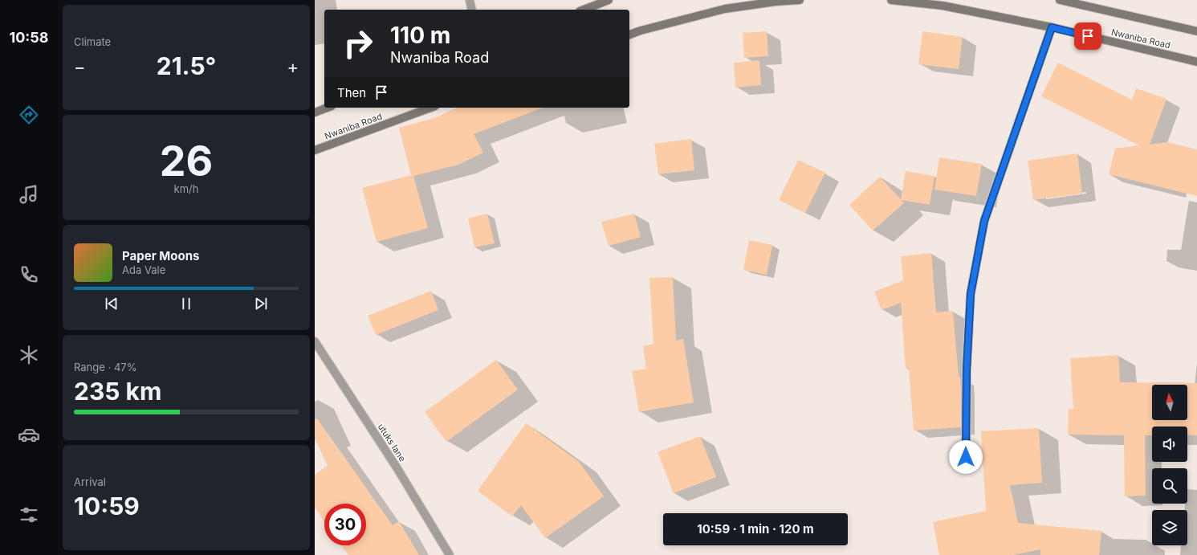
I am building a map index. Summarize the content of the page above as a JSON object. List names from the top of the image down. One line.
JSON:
{"streets":{"main road":["Nwaniba Road"],"street":["utuks lane"]},"north":"top","page":{"tabs":"10:58","tile":["Climate",["26","km/h"],["Range · 47%","235 km"],["Arrival","10:59"]],"turn":["110 m","Nwaniba Road"],"heat":["−","21.5°","+"],"then":"Then","song":["Paper Moons","Ada Vale"],"limit":"30","trip":"10:59 · 1 min · 120 m"}}
